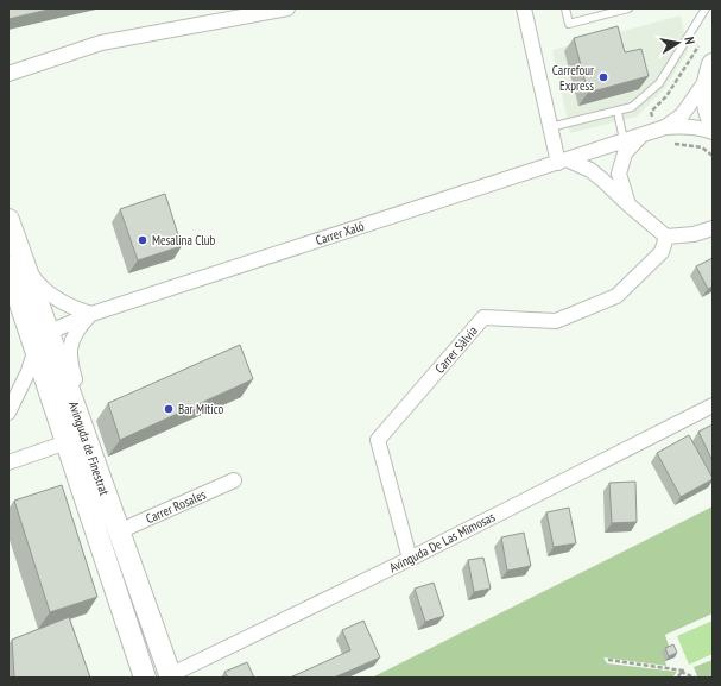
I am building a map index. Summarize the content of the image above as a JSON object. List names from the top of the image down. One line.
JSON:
{"streets":{"main road":["Avinguda de Finestrat"],"street":["Carrer Xaló","Carrer Sàlvia","Carrer Rosales","Avinguda De Las Mimosas"]},"crossings":[["Carrer Xaló","Avinguda de Finestrat"],["Carrer Sàlvia","Avinguda De Las Mimosas"],["Avinguda de Finestrat","Carrer Rosales"],["Avinguda de Finestrat","Avinguda De Las Mimosas"]],"places":["Carrefour Express","Mesalina Club","Bar Mítico"],"north":"right"}
